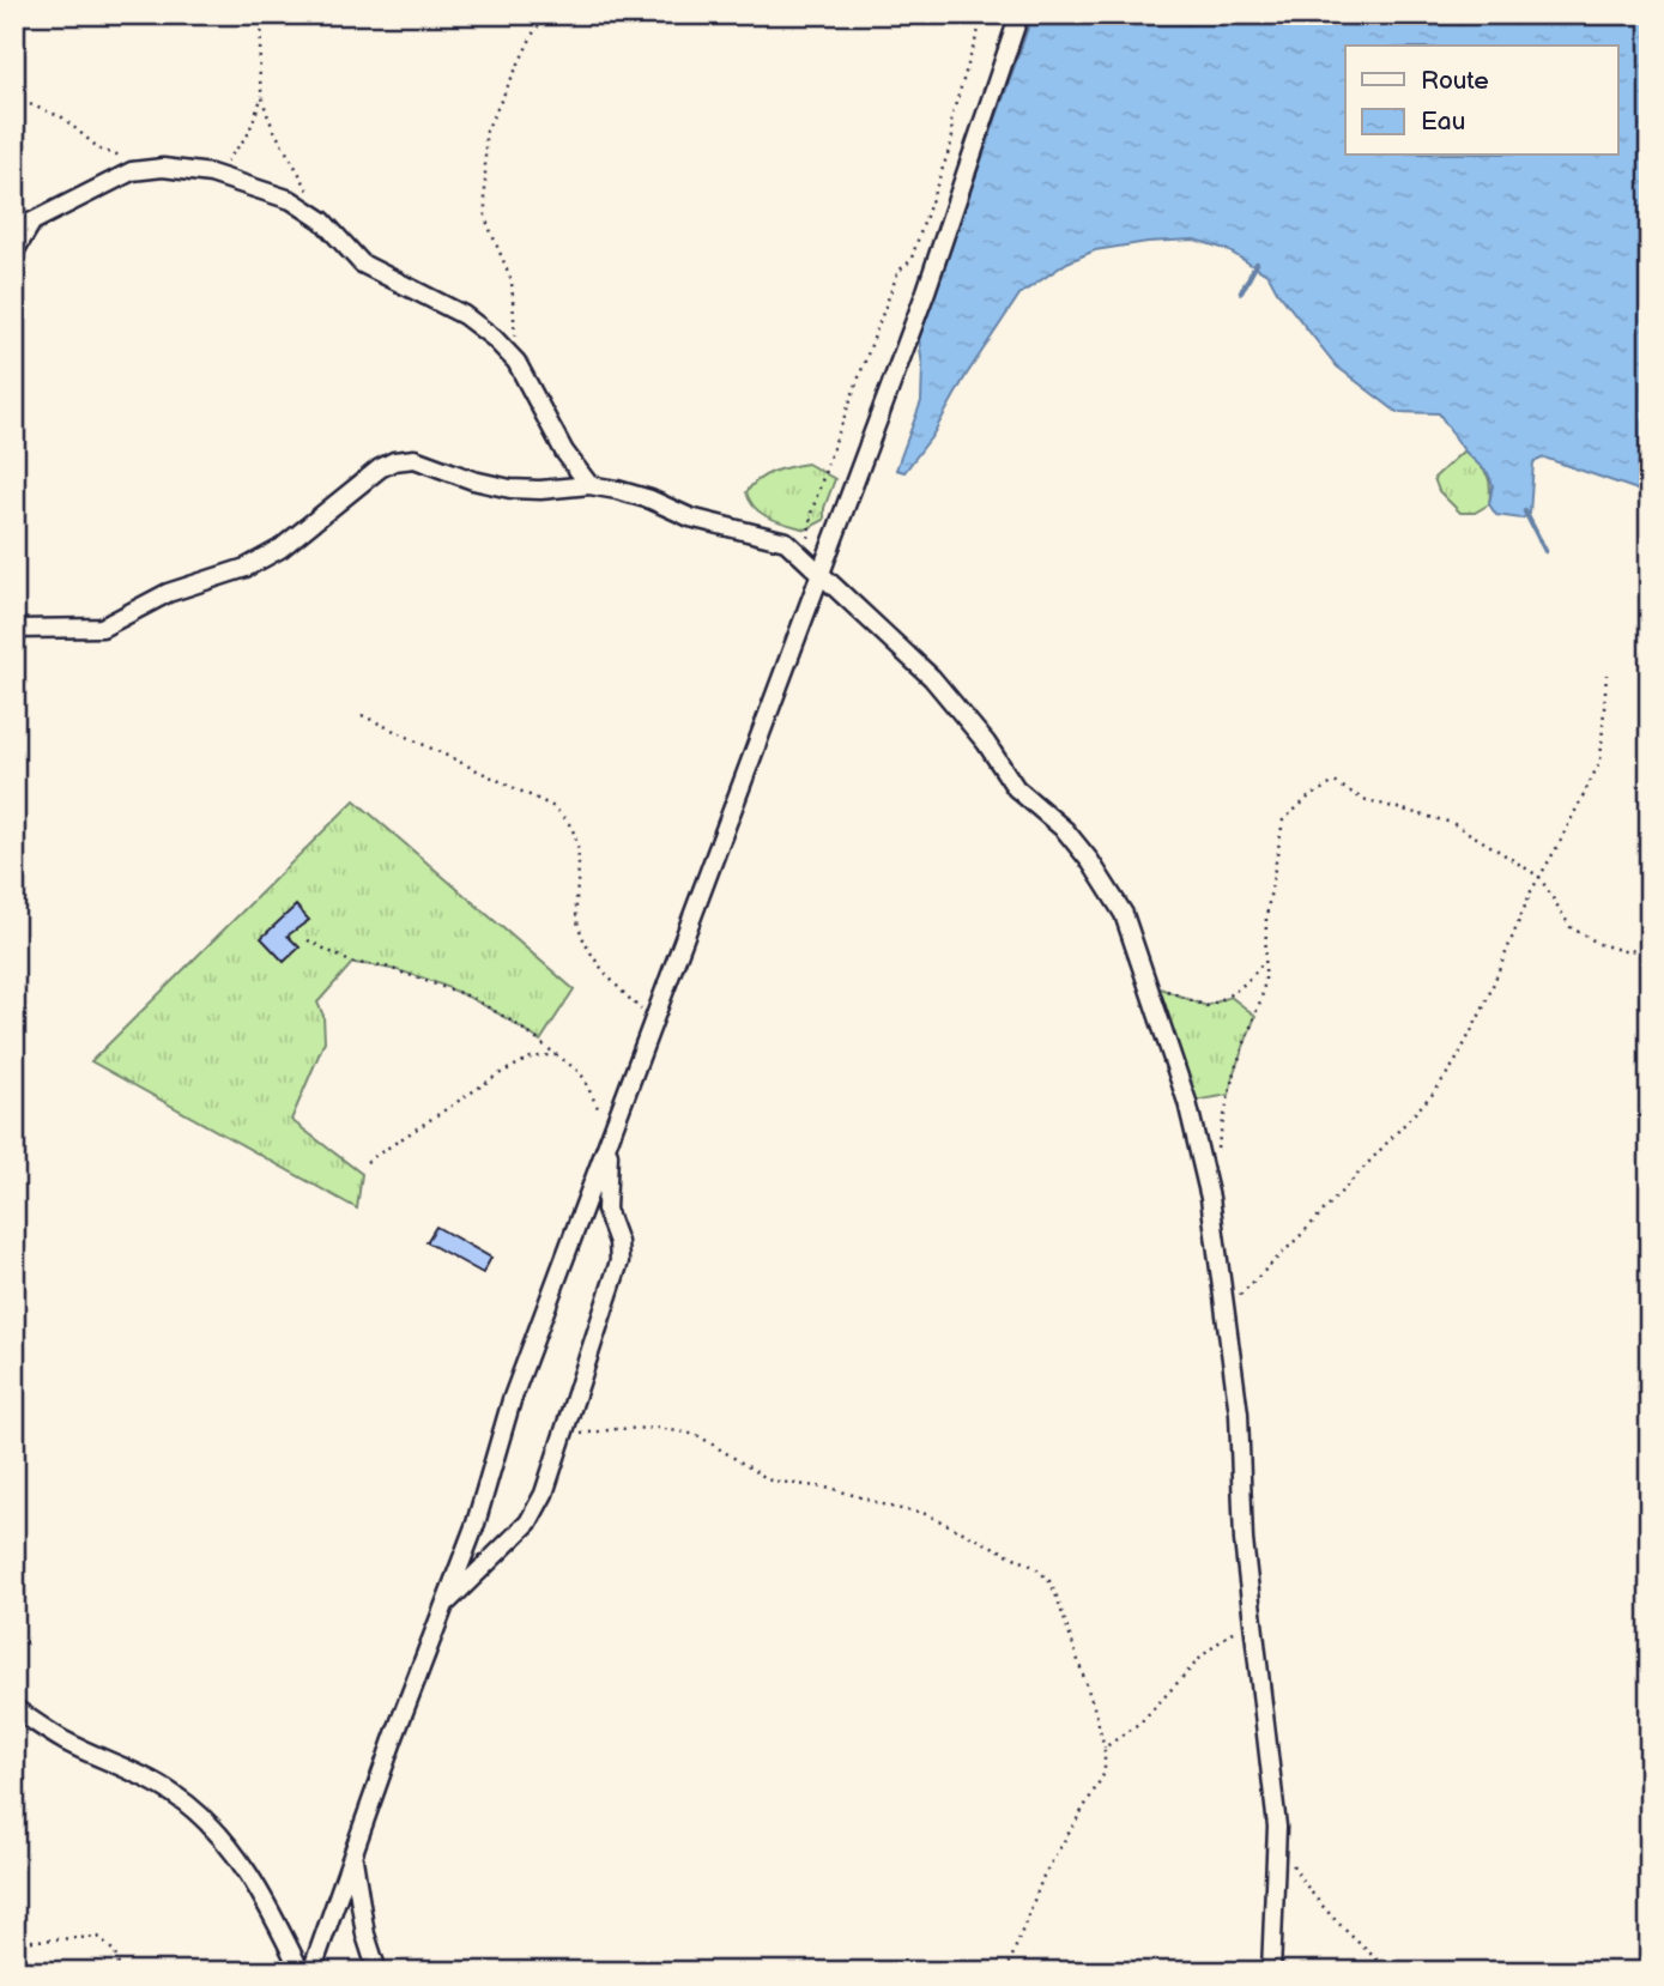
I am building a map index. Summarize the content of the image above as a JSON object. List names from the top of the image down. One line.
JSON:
{"legend":["Route","Eau"]}
